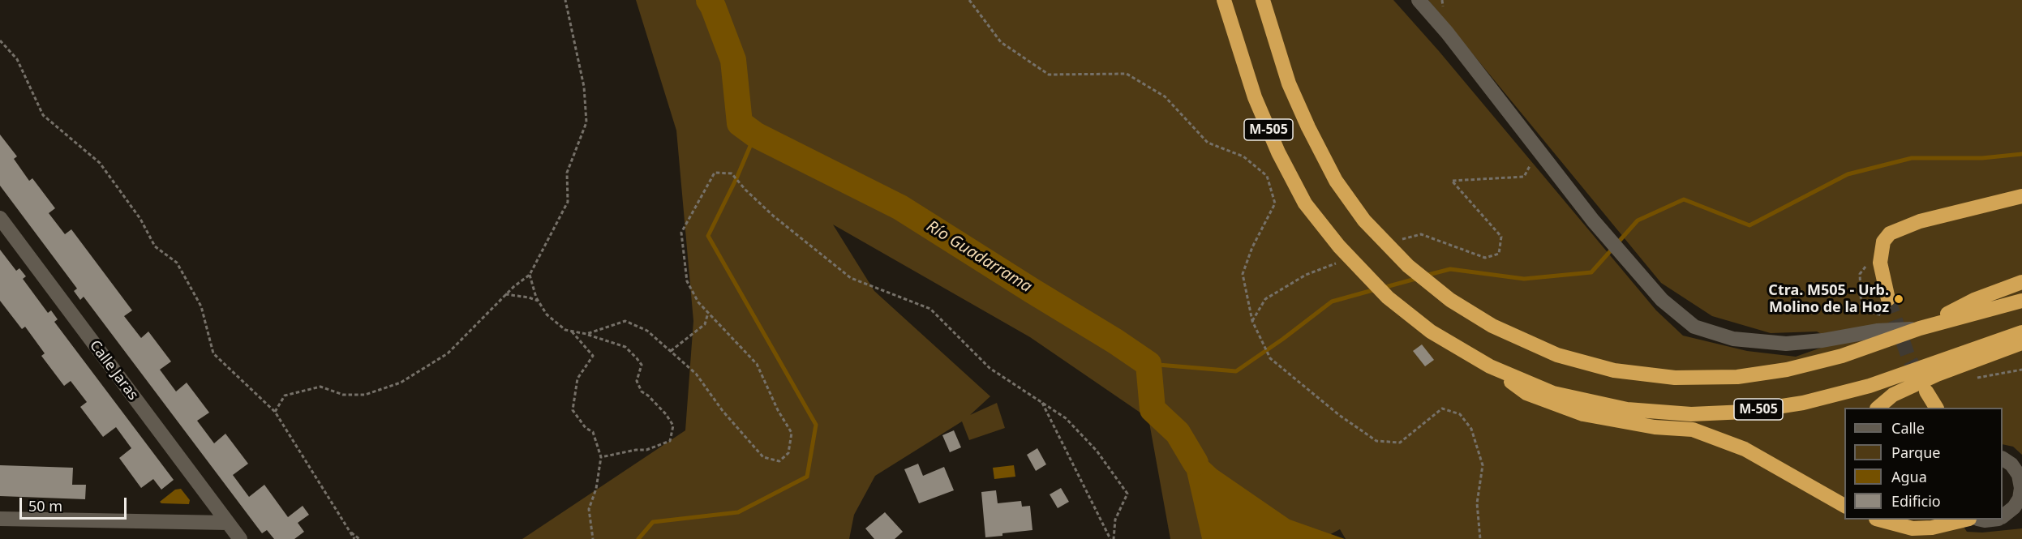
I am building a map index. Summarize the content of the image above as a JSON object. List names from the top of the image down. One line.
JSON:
{"streets":{"highway":["M-505"],"street":["Calle Jaras"]},"water":["Río Guadarrama"],"places":["Ctra. M505 - Urb. Molino de la Hoz"],"legend":["Calle","Parque","Agua","Edificio"],"scale_bar":"50 m"}
